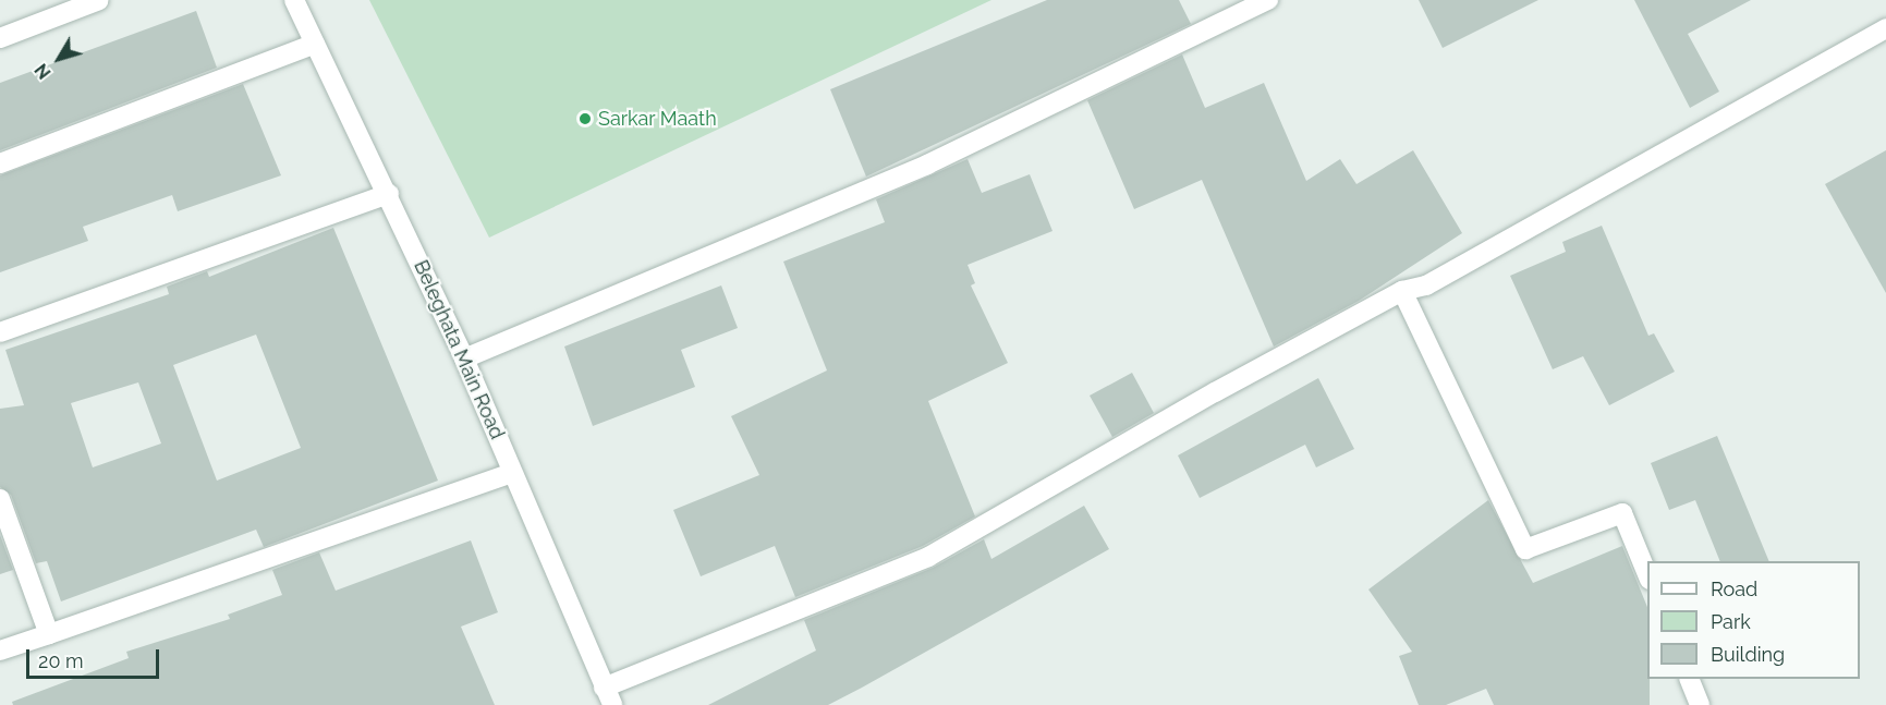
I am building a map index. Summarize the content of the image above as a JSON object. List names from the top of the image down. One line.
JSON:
{"streets":{"street":["Beleghata Main Road"]},"places":["Sarkar Maath"],"legend":["Road","Park","Building"],"scale_bar":"20 m","north":"bottom left"}
